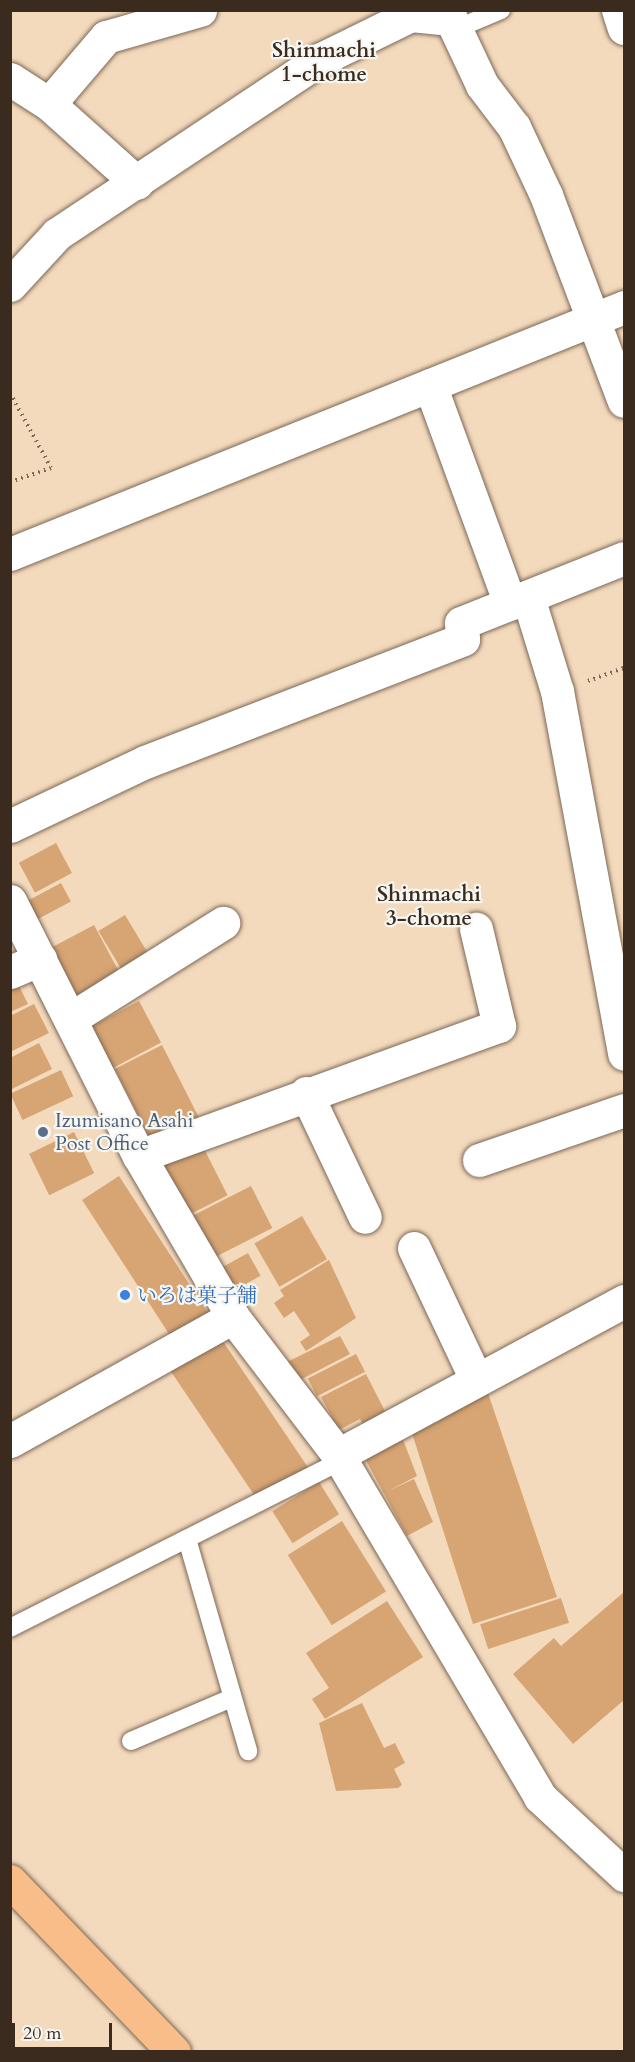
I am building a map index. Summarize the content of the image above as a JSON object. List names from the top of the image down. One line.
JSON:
{"districts":["Shinmachi 1-chome","Shinmachi 3-chome"],"places":["Izumisano Asahi Post Office","いろは菓子舗"],"scale_bar":"20 m"}
